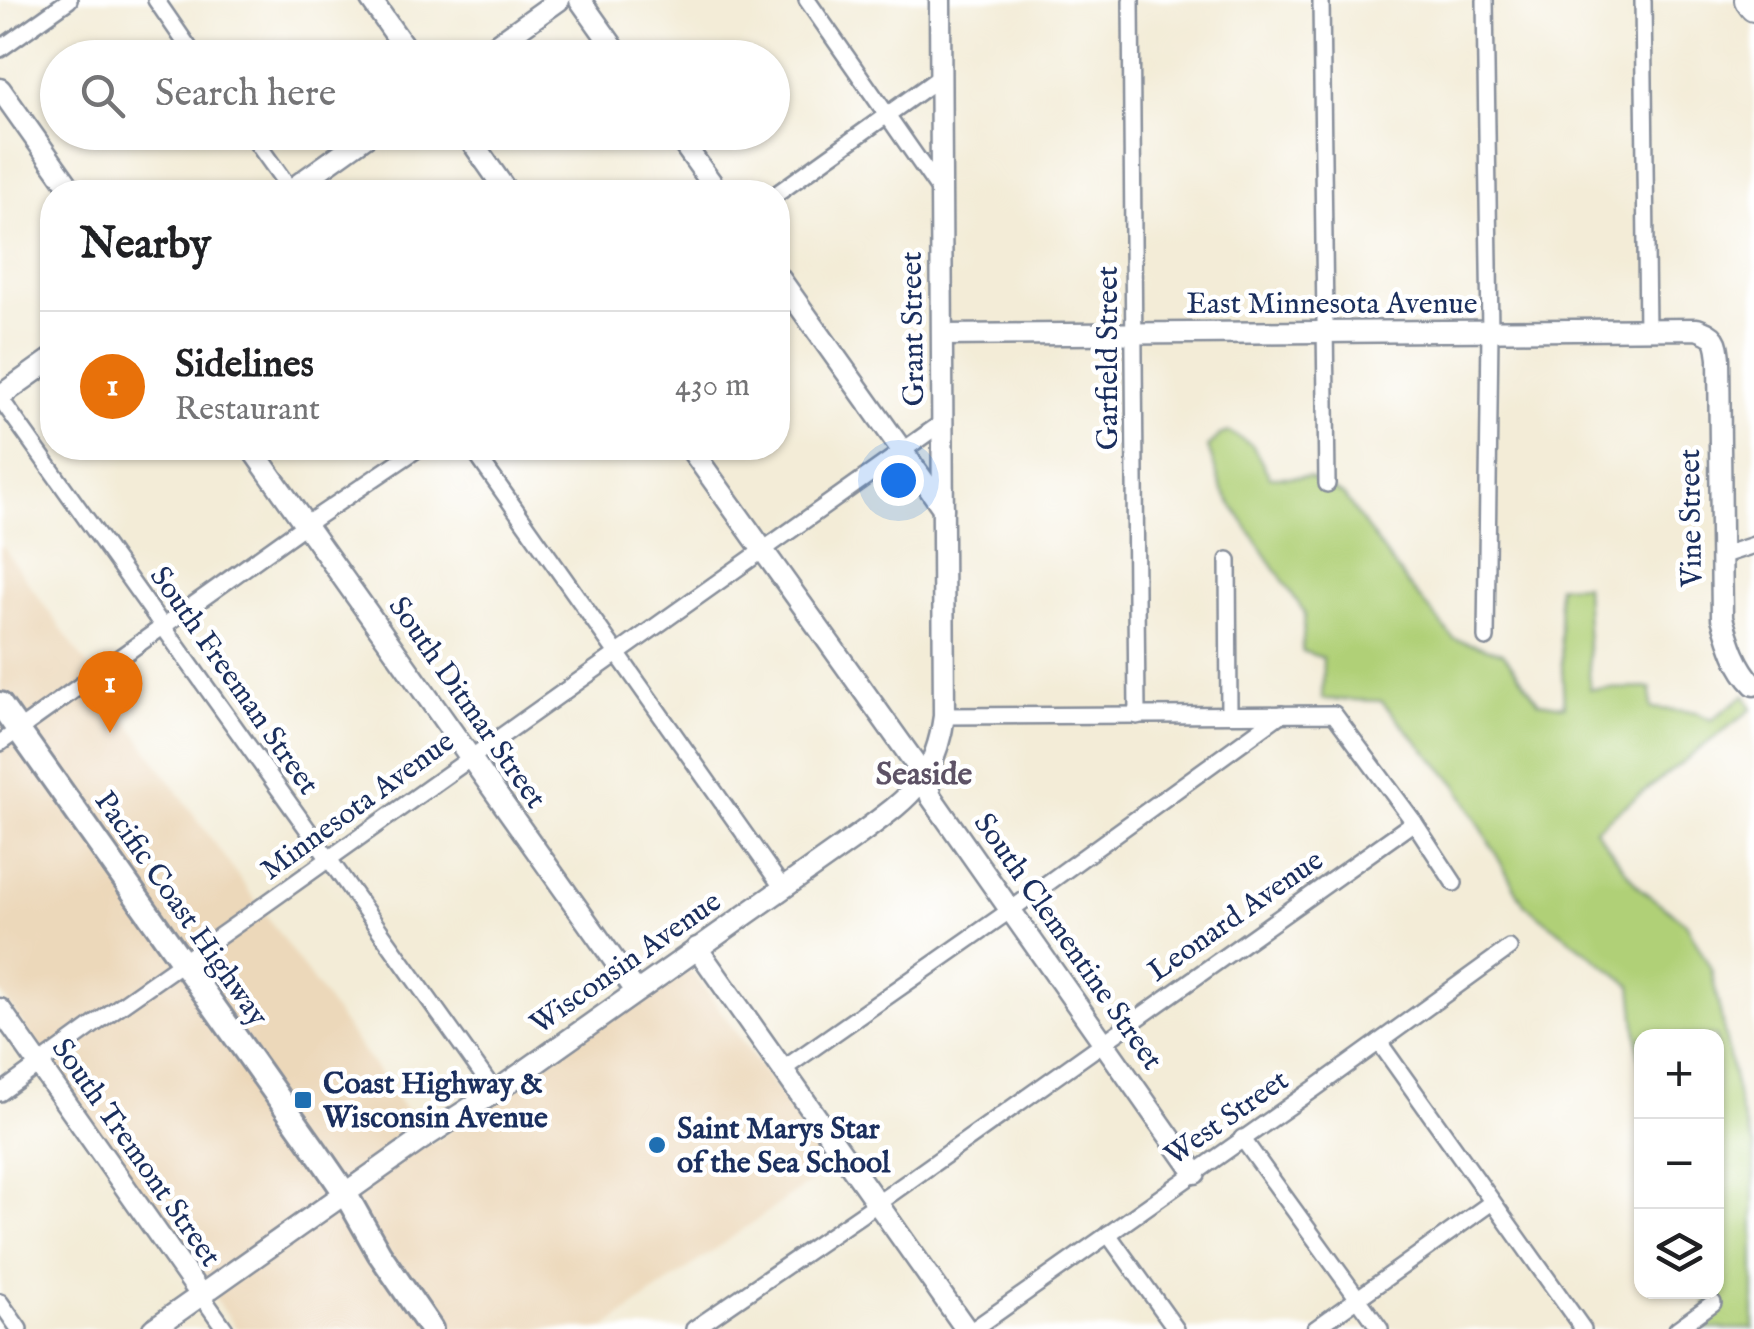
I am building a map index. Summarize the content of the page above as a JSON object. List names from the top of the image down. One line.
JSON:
{"streets":{"main road":["Pacific Coast Highway"],"street":["East Minnesota Avenue","Grant Street","Garfield Street","Vine Street","South Freeman Street","South Ditmar Street","Minnesota Avenue","Leonard Avenue","South Clementine Street","Wisconsin Avenue","West Street","South Tremont Street"]},"crossings":[["East Minnesota Avenue","Grant Street"],["East Minnesota Avenue","Garfield Street"],["East Minnesota Avenue","Vine Street"],["Grant Street","Minnesota Avenue"],["Grant Street","Wisconsin Avenue"],["South Freeman Street","Minnesota Avenue"],["South Freeman Street","Wisconsin Avenue"],["South Ditmar Street","Minnesota Avenue"],["South Ditmar Street","Wisconsin Avenue"],["Minnesota Avenue","Pacific Coast Highway"],["Minnesota Avenue","South Clementine Street"],["Minnesota Avenue","South Tremont Street"],["Pacific Coast Highway","Wisconsin Avenue"],["Leonard Avenue","South Clementine Street"],["South Clementine Street","Wisconsin Avenue"],["South Clementine Street","West Street"],["Wisconsin Avenue","South Tremont Street"]],"districts":["Seaside"],"places":{"transit":["Coast Highway & Wisconsin Avenue"],"other":["Saint Marys Star of the Sea School"]},"page":{"search":"Search here","heading":"Nearby","list":[{"mark":"1","name":"Sidelines","note":"Restaurant","value":"430 m"}],"pins":"1","map_buttons":["+","−"]}}
